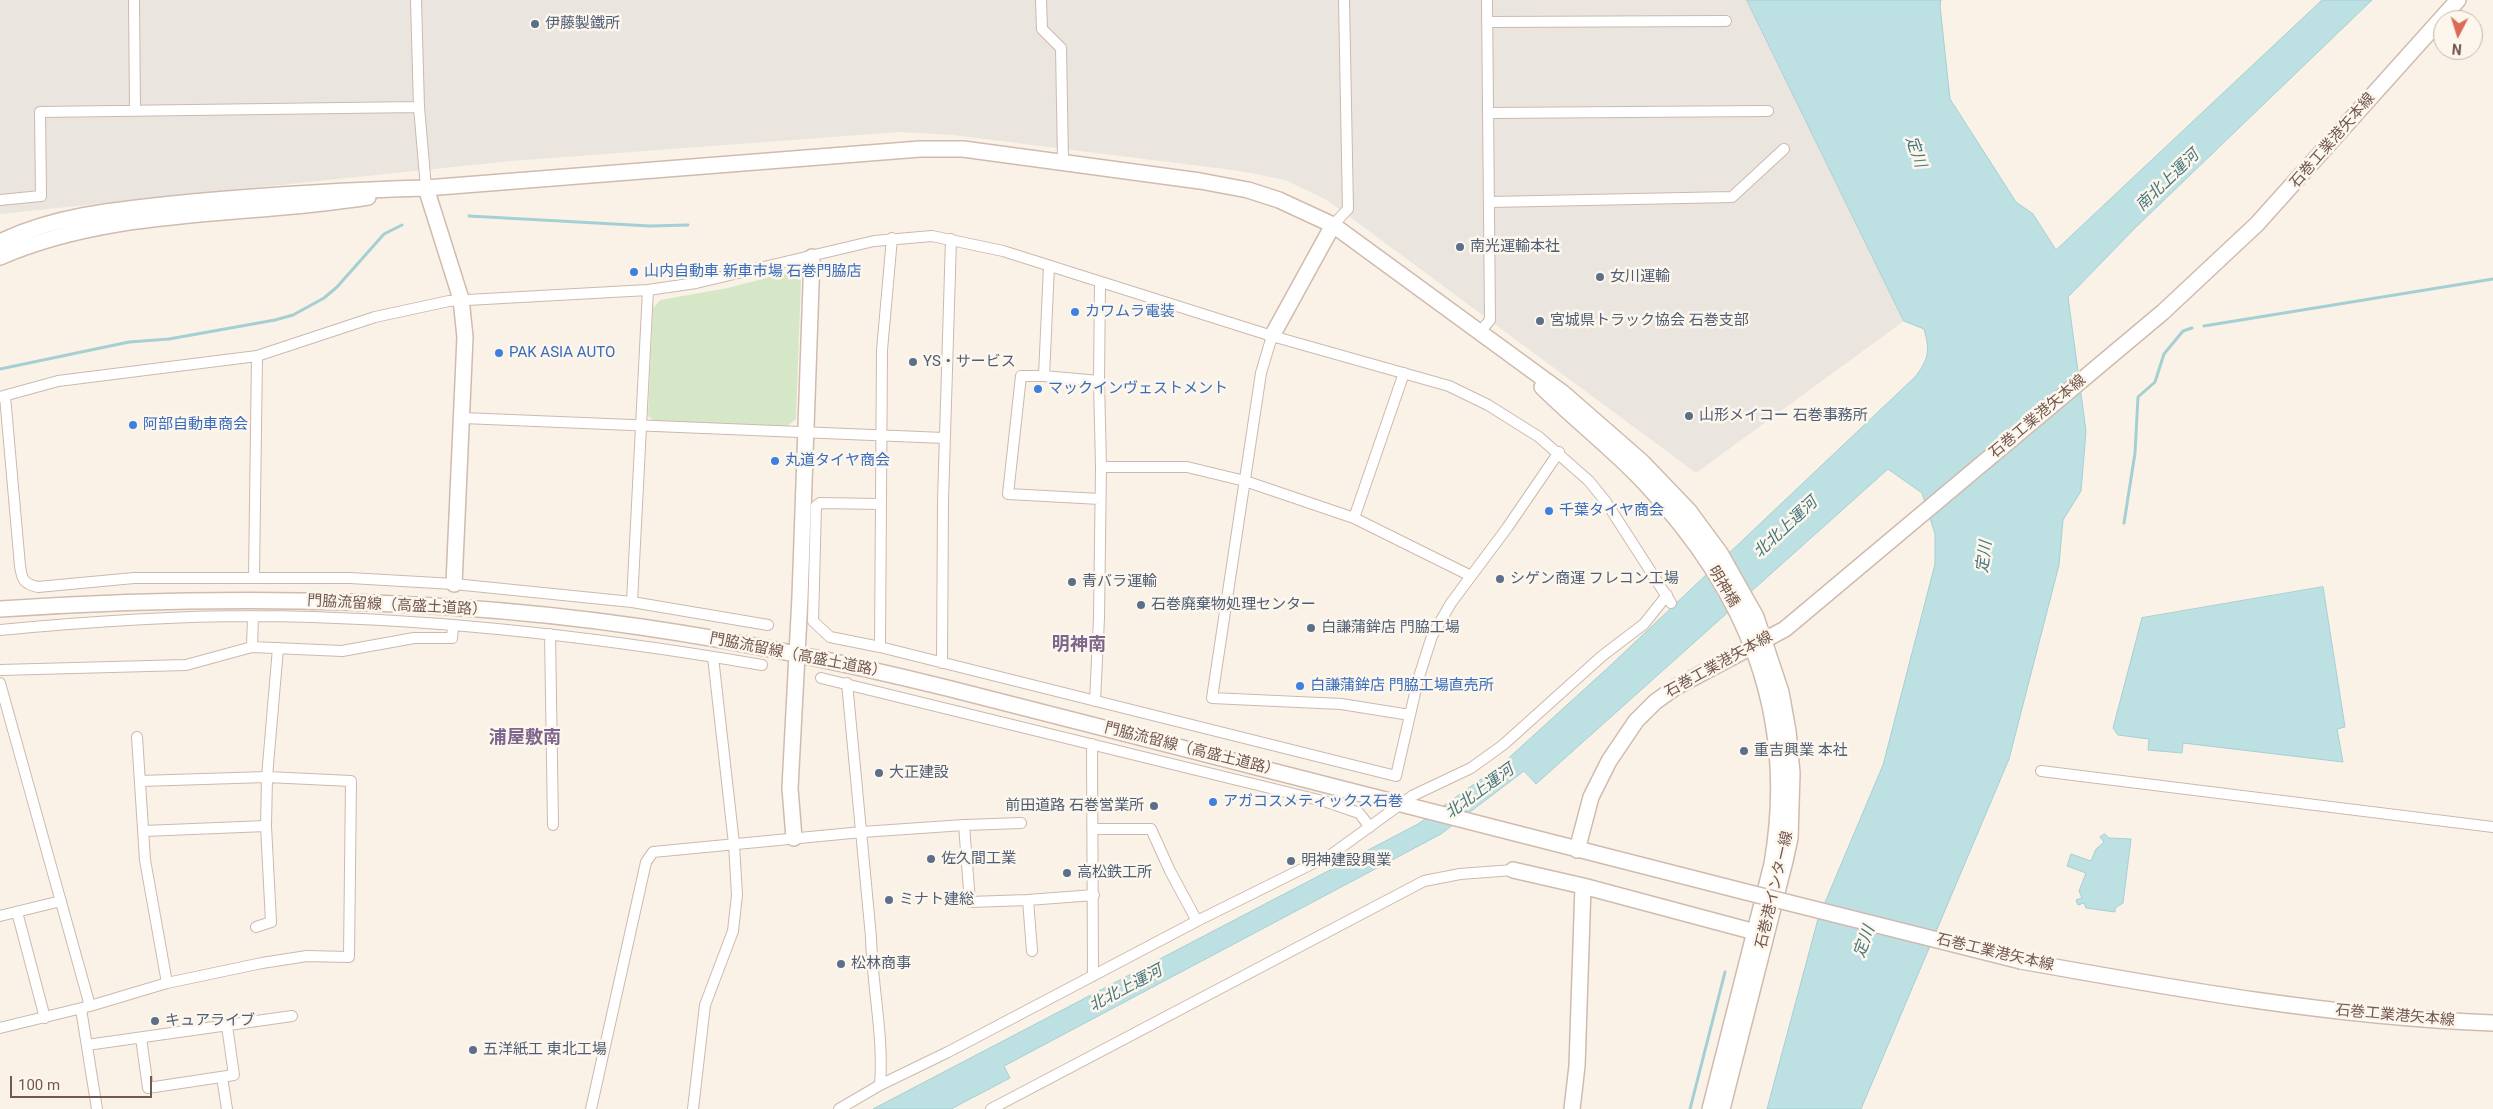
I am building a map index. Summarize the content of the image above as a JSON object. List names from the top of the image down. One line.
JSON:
{"streets":{"main road":["石巻工業港矢本線","明神橋","門脇流留線（高盛土道路）","石巻港インター線"]},"crossings":[["石巻工業港矢本線","明神橋"],["石巻工業港矢本線","門脇流留線（高盛土道路）"],["石巻工業港矢本線","石巻港インター線"],["明神橋","石巻港インター線"]],"districts":["明神南","浦屋敷南"],"water":["定川","南北上運河","北北上運河"],"places":["伊藤製鐵所","南光運輸本社","山内自動車 新車市場 石巻門脇店","女川運輸","カワムラ電装","宮城県トラック協会 石巻支部","PAK ASIA AUTO","YS・サービス","マックインヴェストメント","山形メイコー 石巻事務所","阿部自動車商会","丸道タイヤ商会","千葉タイヤ商会","シゲン商運 フレコン工場","青バラ運輸","石巻廃棄物処理センター","白謙蒲鉾店 門脇工場","白謙蒲鉾店 門脇工場直売所","重吉興業 本社","大正建設","アガコスメティックス石巻","前田道路 石巻営業所","佐久間工業","明神建設興業","高松鉄工所","ミナト建総","松林商事","キュアライブ","五洋紙工 東北工場"],"scale_bar":"100 m","north":"bottom"}
